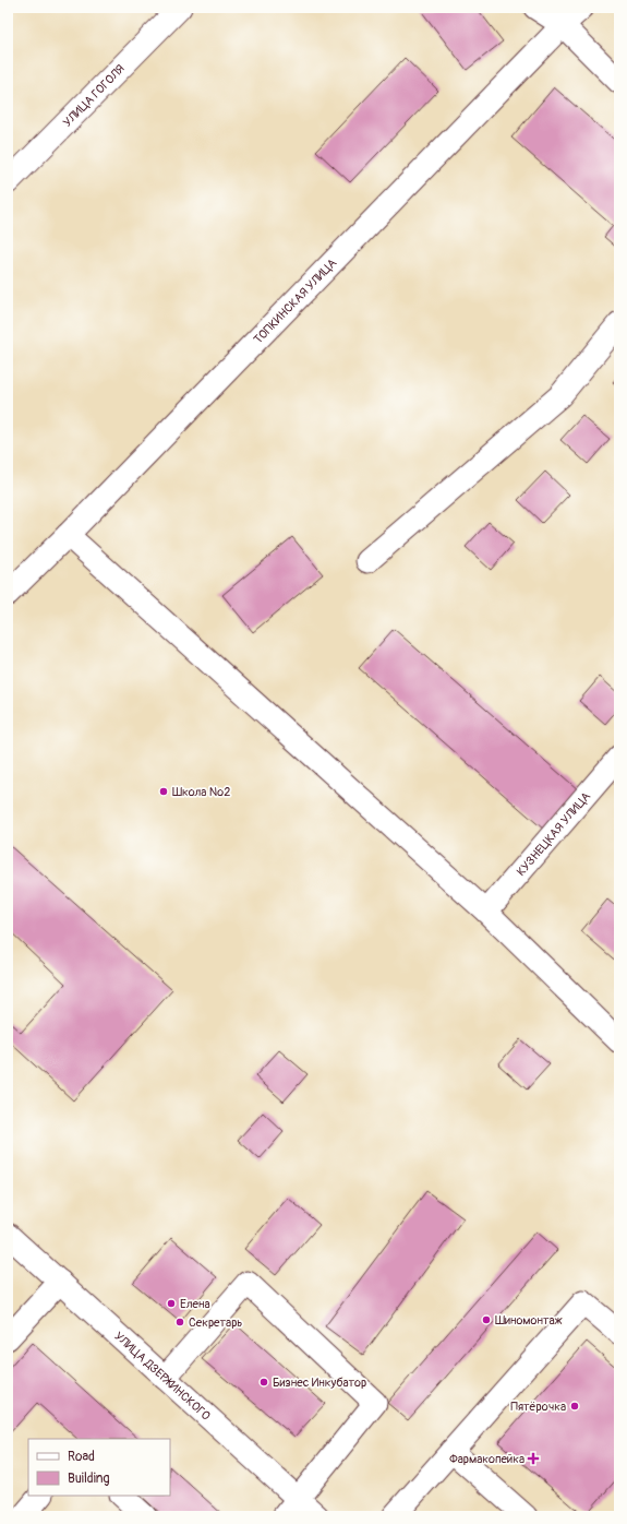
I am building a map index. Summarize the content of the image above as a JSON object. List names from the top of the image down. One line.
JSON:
{"streets":{"street":["УЛИЦА ГОГОЛЯ","ТОПКИНСКАЯ УЛИЦА","КУЗНЕЦКАЯ УЛИЦА","УЛИЦА ДЗЕРЖИНСКОГО"]},"places":{"other":["Школа №2","Елена","Шиномонтаж","Секретарь","Бизнес Инкубатор","Пятёрочка"],"health":["Фармакопейка"]},"legend":["Road","Building"]}
